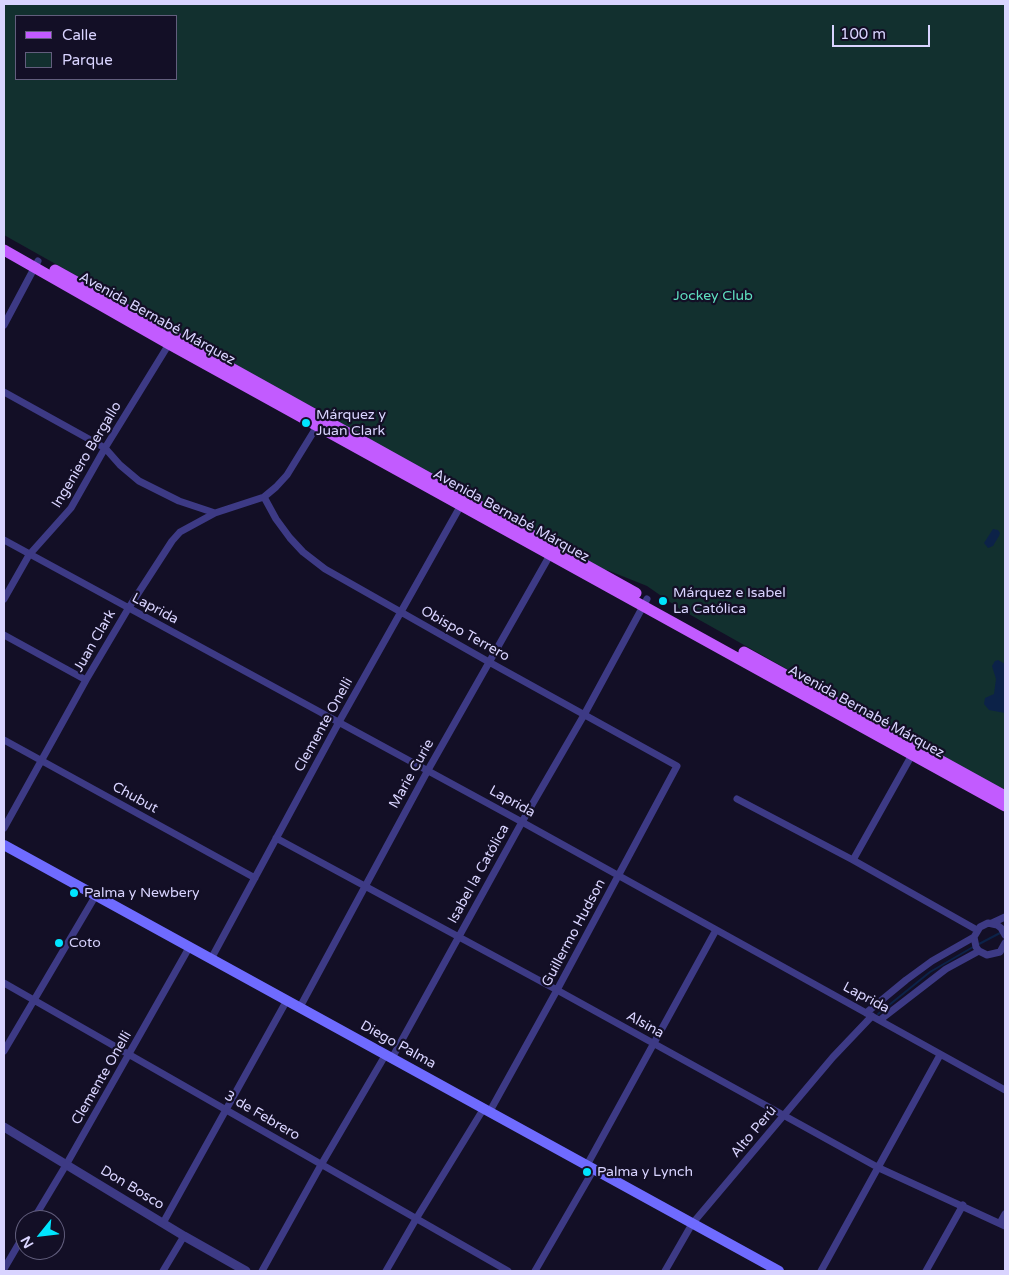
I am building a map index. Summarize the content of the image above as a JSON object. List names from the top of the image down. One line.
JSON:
{"streets":{"main road":["Avenida Bernabé Márquez","Diego Palma"],"street":["Ingeniero Bergallo","Laprida","Obispo Terrero","Juan Clark","Clemente Onelli","Marie Curie","Chubut","Isabel la Católica","Guillermo Hudson","Alsina","3 de Febrero","Alto Perú","Don Bosco"]},"crossings":[["Avenida Bernabé Márquez","Ingeniero Bergallo"],["Avenida Bernabé Márquez","Juan Clark"],["Avenida Bernabé Márquez","Clemente Onelli"],["Avenida Bernabé Márquez","Marie Curie"],["Avenida Bernabé Márquez","Isabel la Católica"],["Ingeniero Bergallo","Laprida"],["Laprida","Juan Clark"],["Laprida","Clemente Onelli"],["Laprida","Marie Curie"],["Laprida","Isabel la Católica"],["Laprida","Guillermo Hudson"],["Laprida","Alto Perú"],["Obispo Terrero","Juan Clark"],["Obispo Terrero","Clemente Onelli"],["Obispo Terrero","Marie Curie"],["Obispo Terrero","Isabel la Católica"],["Obispo Terrero","Guillermo Hudson"],["Juan Clark","Chubut"],["Clemente Onelli","Chubut"],["Clemente Onelli","Alsina"],["Clemente Onelli","Diego Palma"],["Clemente Onelli","3 de Febrero"],["Clemente Onelli","Don Bosco"],["Marie Curie","Alsina"],["Marie Curie","Diego Palma"],["Isabel la Católica","Alsina"],["Isabel la Católica","Diego Palma"],["Isabel la Católica","3 de Febrero"],["Guillermo Hudson","Alsina"],["Guillermo Hudson","Diego Palma"],["Guillermo Hudson","3 de Febrero"],["Alsina","Alto Perú"],["Diego Palma","Alto Perú"]],"parks":["Jockey Club"],"places":["Márquez y Juan Clark","Márquez e Isabel La Católica","Palma y Newbery","Coto","Palma y Lynch"],"legend":["Calle","Parque"],"scale_bar":"100 m","north":"bottom left"}
